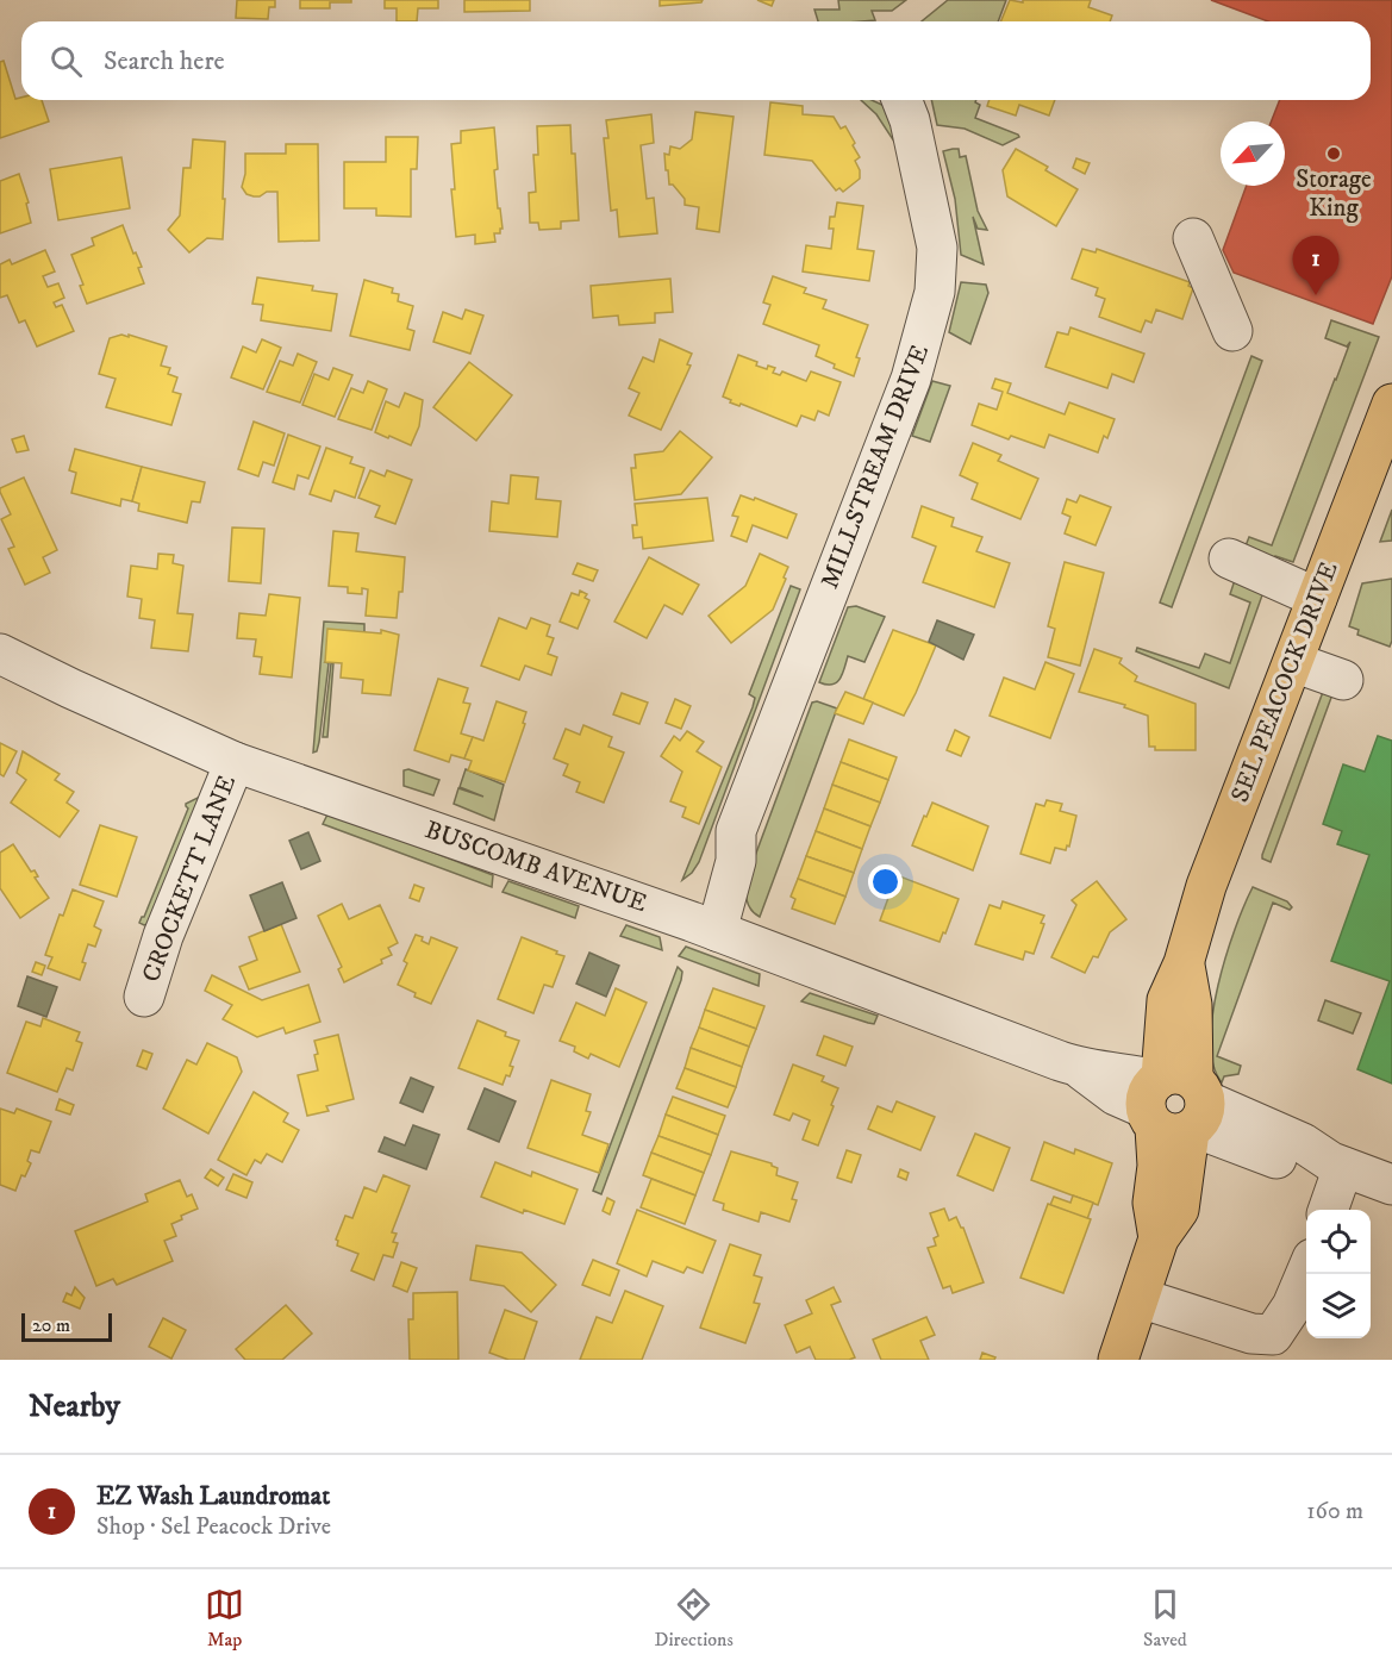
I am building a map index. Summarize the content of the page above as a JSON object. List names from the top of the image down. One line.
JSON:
{"streets":{"main road":["SEL PEACOCK DRIVE"],"street":["MILLSTREAM DRIVE","BUSCOMB AVENUE","CROCKETT LANE"]},"crossings":[["MILLSTREAM DRIVE","BUSCOMB AVENUE"],["SEL PEACOCK DRIVE","BUSCOMB AVENUE"],["BUSCOMB AVENUE","CROCKETT LANE"]],"places":["Storage King"],"scale_bar":"20 m","north":"bottom left","page":{"search":"Search here","pins":"1","scale":"20 m","heading":"Nearby","list":[{"mark":"1","name":"EZ Wash Laundromat","note":"Shop · Sel Peacock Drive","value":"160 m"}],"nav":["Map","Directions","Saved"]}}
